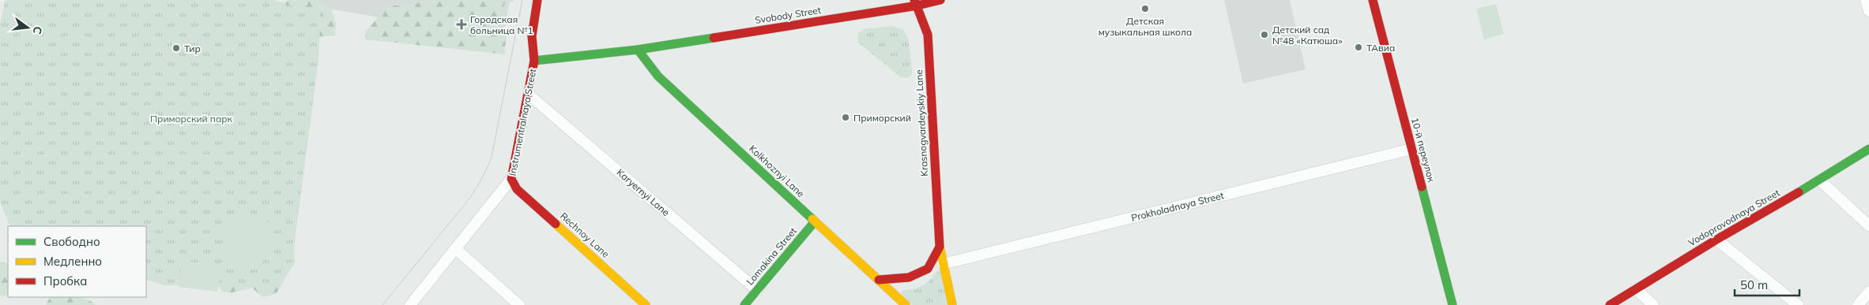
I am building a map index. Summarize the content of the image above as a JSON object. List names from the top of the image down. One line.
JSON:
{"streets":{"main road":["Svobody Street","Instrumentralnaya Street","Krasnogvardeyskiy Lane","10-й переулок","Kolkhoznyi Lane","Vodoprovodnaya Street","Rechnoy Lane","Lomakina Street"],"street":["Karyernyi Lane","Prokholadnaya Street"]},"crossings":[["Svobody Street","Instrumentralnaya Street"],["Svobody Street","Krasnogvardeyskiy Lane"],["Svobody Street","Kolkhoznyi Lane"],["Instrumentralnaya Street","Karyernyi Lane"],["Instrumentralnaya Street","Rechnoy Lane"],["Krasnogvardeyskiy Lane","Prokholadnaya Street"],["10-й переулок","Prokholadnaya Street"],["Kolkhoznyi Lane","Lomakina Street"],["Karyernyi Lane","Lomakina Street"]],"parks":["Приморский парк"],"places":{"other":["Детская музыкальная школа","Детский сад №48 «Катюша»","ТАвиа","Тир","Приморский"],"health":["Городская больница №1"]},"legend":["Свободно","Медленно","Пробка"],"scale_bar":"50 m","north":"right"}
